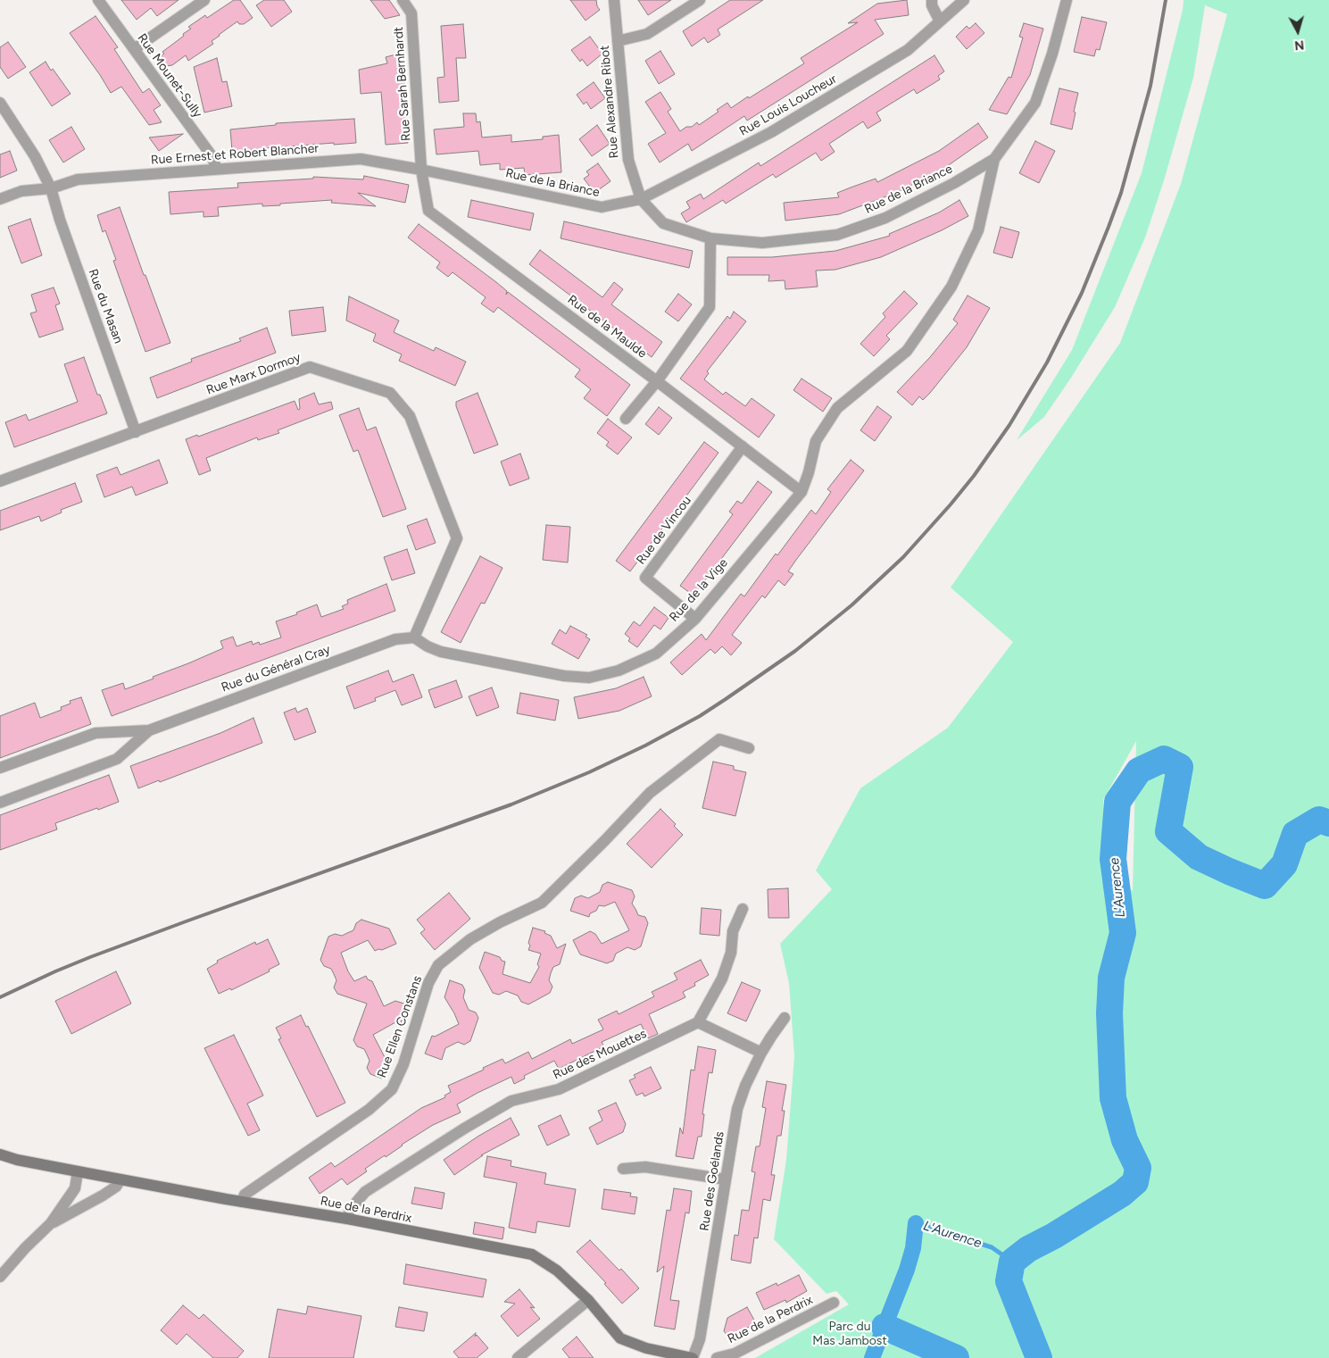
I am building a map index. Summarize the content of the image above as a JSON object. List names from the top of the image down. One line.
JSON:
{"streets":{"street":["Rue Mounet-Sully","Rue Sarah Bernhardt","Rue Alexandre Ribot","Rue Louis Loucheur","Rue Ernest et Robert Blancher","Rue de la Briance","Rue du Masan","Rue de la Maulde","Rue Marx Dormoy","Rue de Vincou","Rue de la Vige","Rue du Général Cray","Rue Ellen Constans","Rue des Mouettes","Rue des Goélands","Rue de la Perdrix"]},"crossings":[["Rue Mounet-Sully","Rue Ernest et Robert Blancher"],["Rue Sarah Bernhardt","Rue Ernest et Robert Blancher"],["Rue Sarah Bernhardt","Rue de la Briance"],["Rue Sarah Bernhardt","Rue de la Maulde"],["Rue Alexandre Ribot","Rue Louis Loucheur"],["Rue Alexandre Ribot","Rue de la Briance"],["Rue Louis Loucheur","Rue de la Briance"],["Rue Ernest et Robert Blancher","Rue de la Briance"],["Rue Ernest et Robert Blancher","Rue du Masan"],["Rue Ernest et Robert Blancher","Rue de la Maulde"],["Rue de la Briance","Rue de la Maulde"],["Rue de la Briance","Rue de la Vige"],["Rue du Masan","Rue Marx Dormoy"],["Rue de la Maulde","Rue de Vincou"],["Rue de la Maulde","Rue de la Vige"],["Rue Marx Dormoy","Rue de la Vige"],["Rue Marx Dormoy","Rue du Général Cray"],["Rue de Vincou","Rue de la Vige"],["Rue de la Vige","Rue du Général Cray"],["Rue Ellen Constans","Rue de la Perdrix"],["Rue des Mouettes","Rue de la Perdrix"],["Rue des Goélands","Rue de la Perdrix"]],"water":["L'Aurence"],"parks":["Parc du Mas Jambost"],"north":"bottom"}
